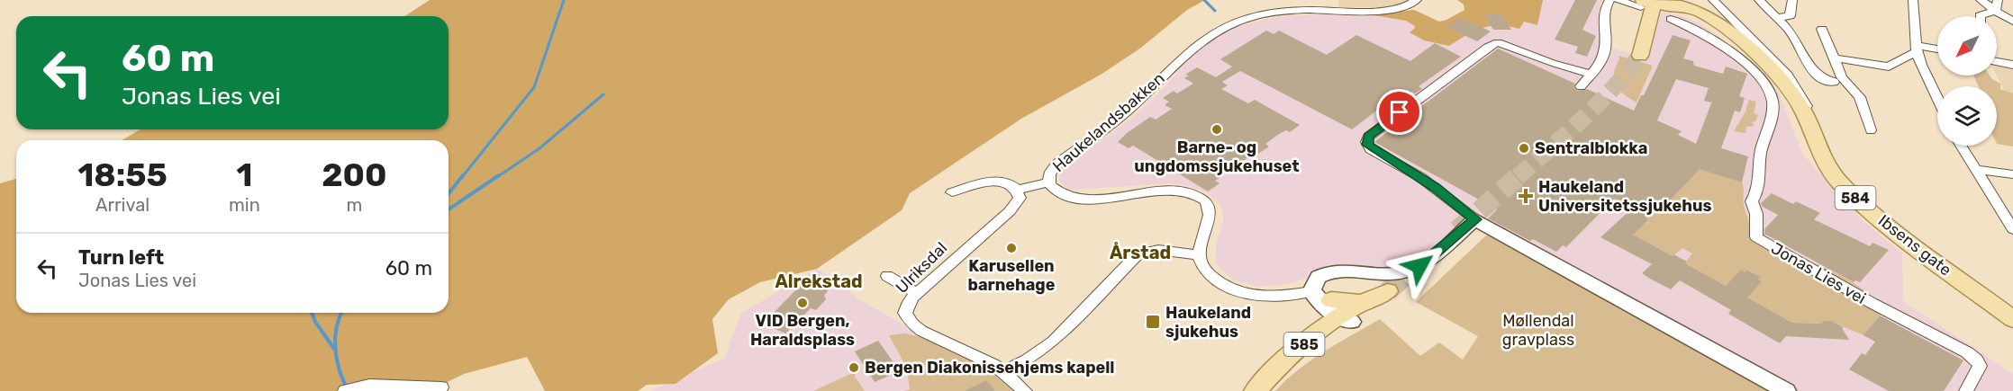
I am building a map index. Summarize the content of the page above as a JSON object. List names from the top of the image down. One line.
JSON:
{"streets":{"main road":["584","Ibsens gate","585"],"street":["Haukelandsbakken","Ulriksdal","Jonas Lies vei"]},"crossings":[["584","Ibsens gate"]],"districts":["Årstad","Alrekstad"],"parks":["Møllendal gravplass"],"places":{"other":["Barne- og ungdomssjukehuset","Sentralblokka","Karusellen barnehage","VID Bergen, Haraldsplass","Bergen Diakonissehjems kapell"],"health":["Haukeland Universitetssjukehus"],"transit":["Haukeland sjukehus"]},"north":"bottom left","page":{"turn":["60 m","Jonas Lies vei"],"eta":["18:55","Arrival","1","min","200","m"],"list":[{"name":"Turn left","note":"Jonas Lies vei","value":"60 m"}]}}
